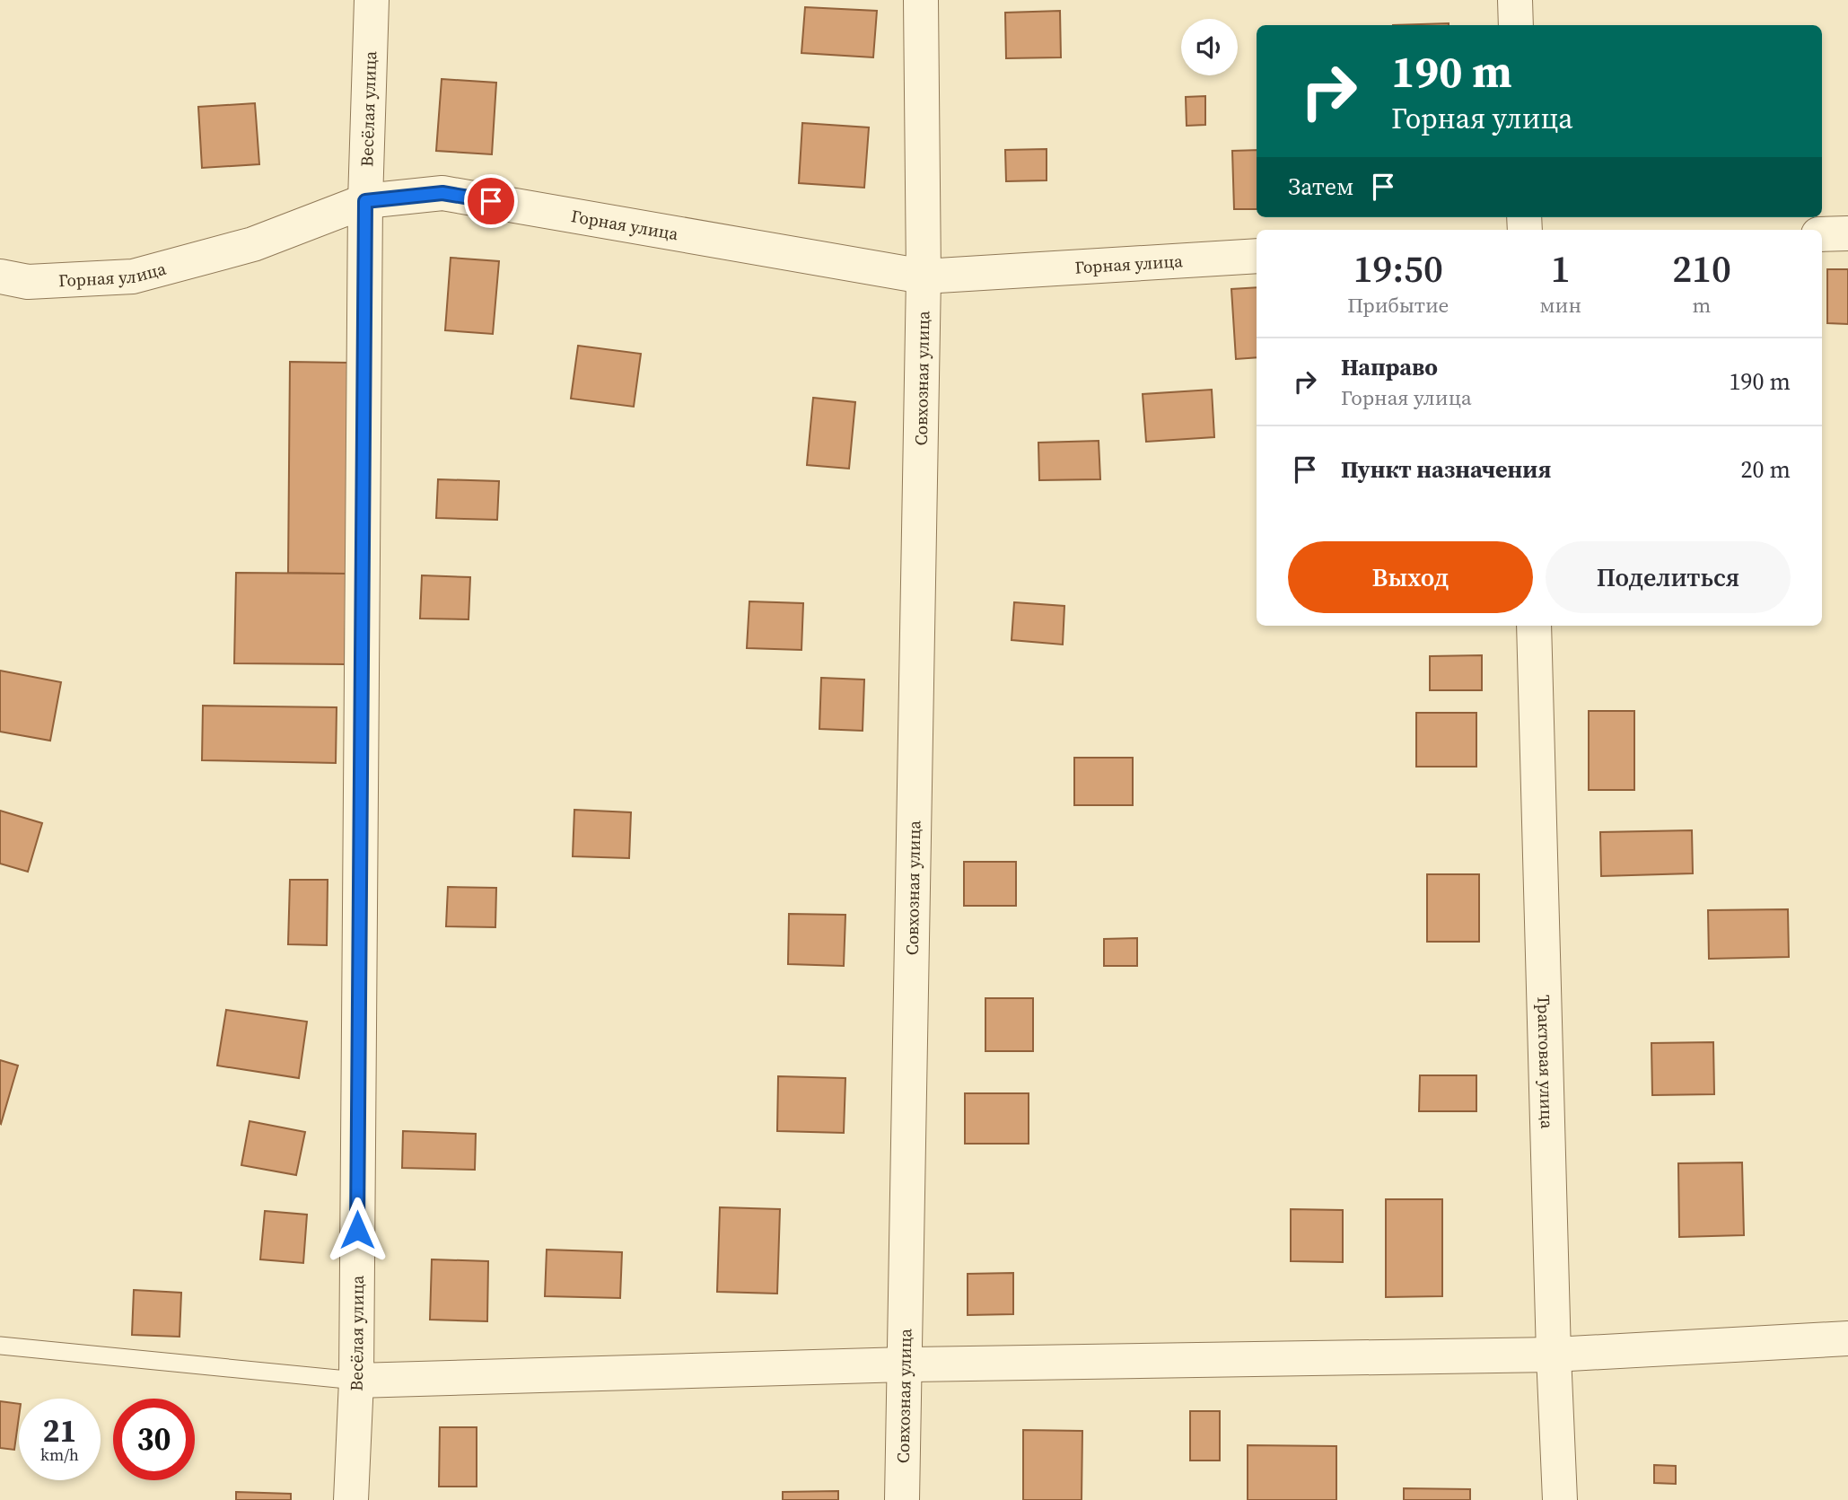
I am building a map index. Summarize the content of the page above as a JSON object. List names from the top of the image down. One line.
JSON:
{"streets":{"street":["Весёлая улица","Горная улица","Совхозная улица","Трактовая улица"]},"crossings":[["Весёлая улица","Горная улица"],["Горная улица","Совхозная улица"]],"page":{"turn":["190 m","Горная улица"],"then":"Затем","eta":["19:50","Прибытие","1","мин","210","m"],"list":[{"name":"Направо","note":"Горная улица","value":"190 m"},{"name":"Пункт назначения","value":"20 m"}],"buttons":["Выход","Поделиться"],"speed":"21 km/h","limit":"30"}}
